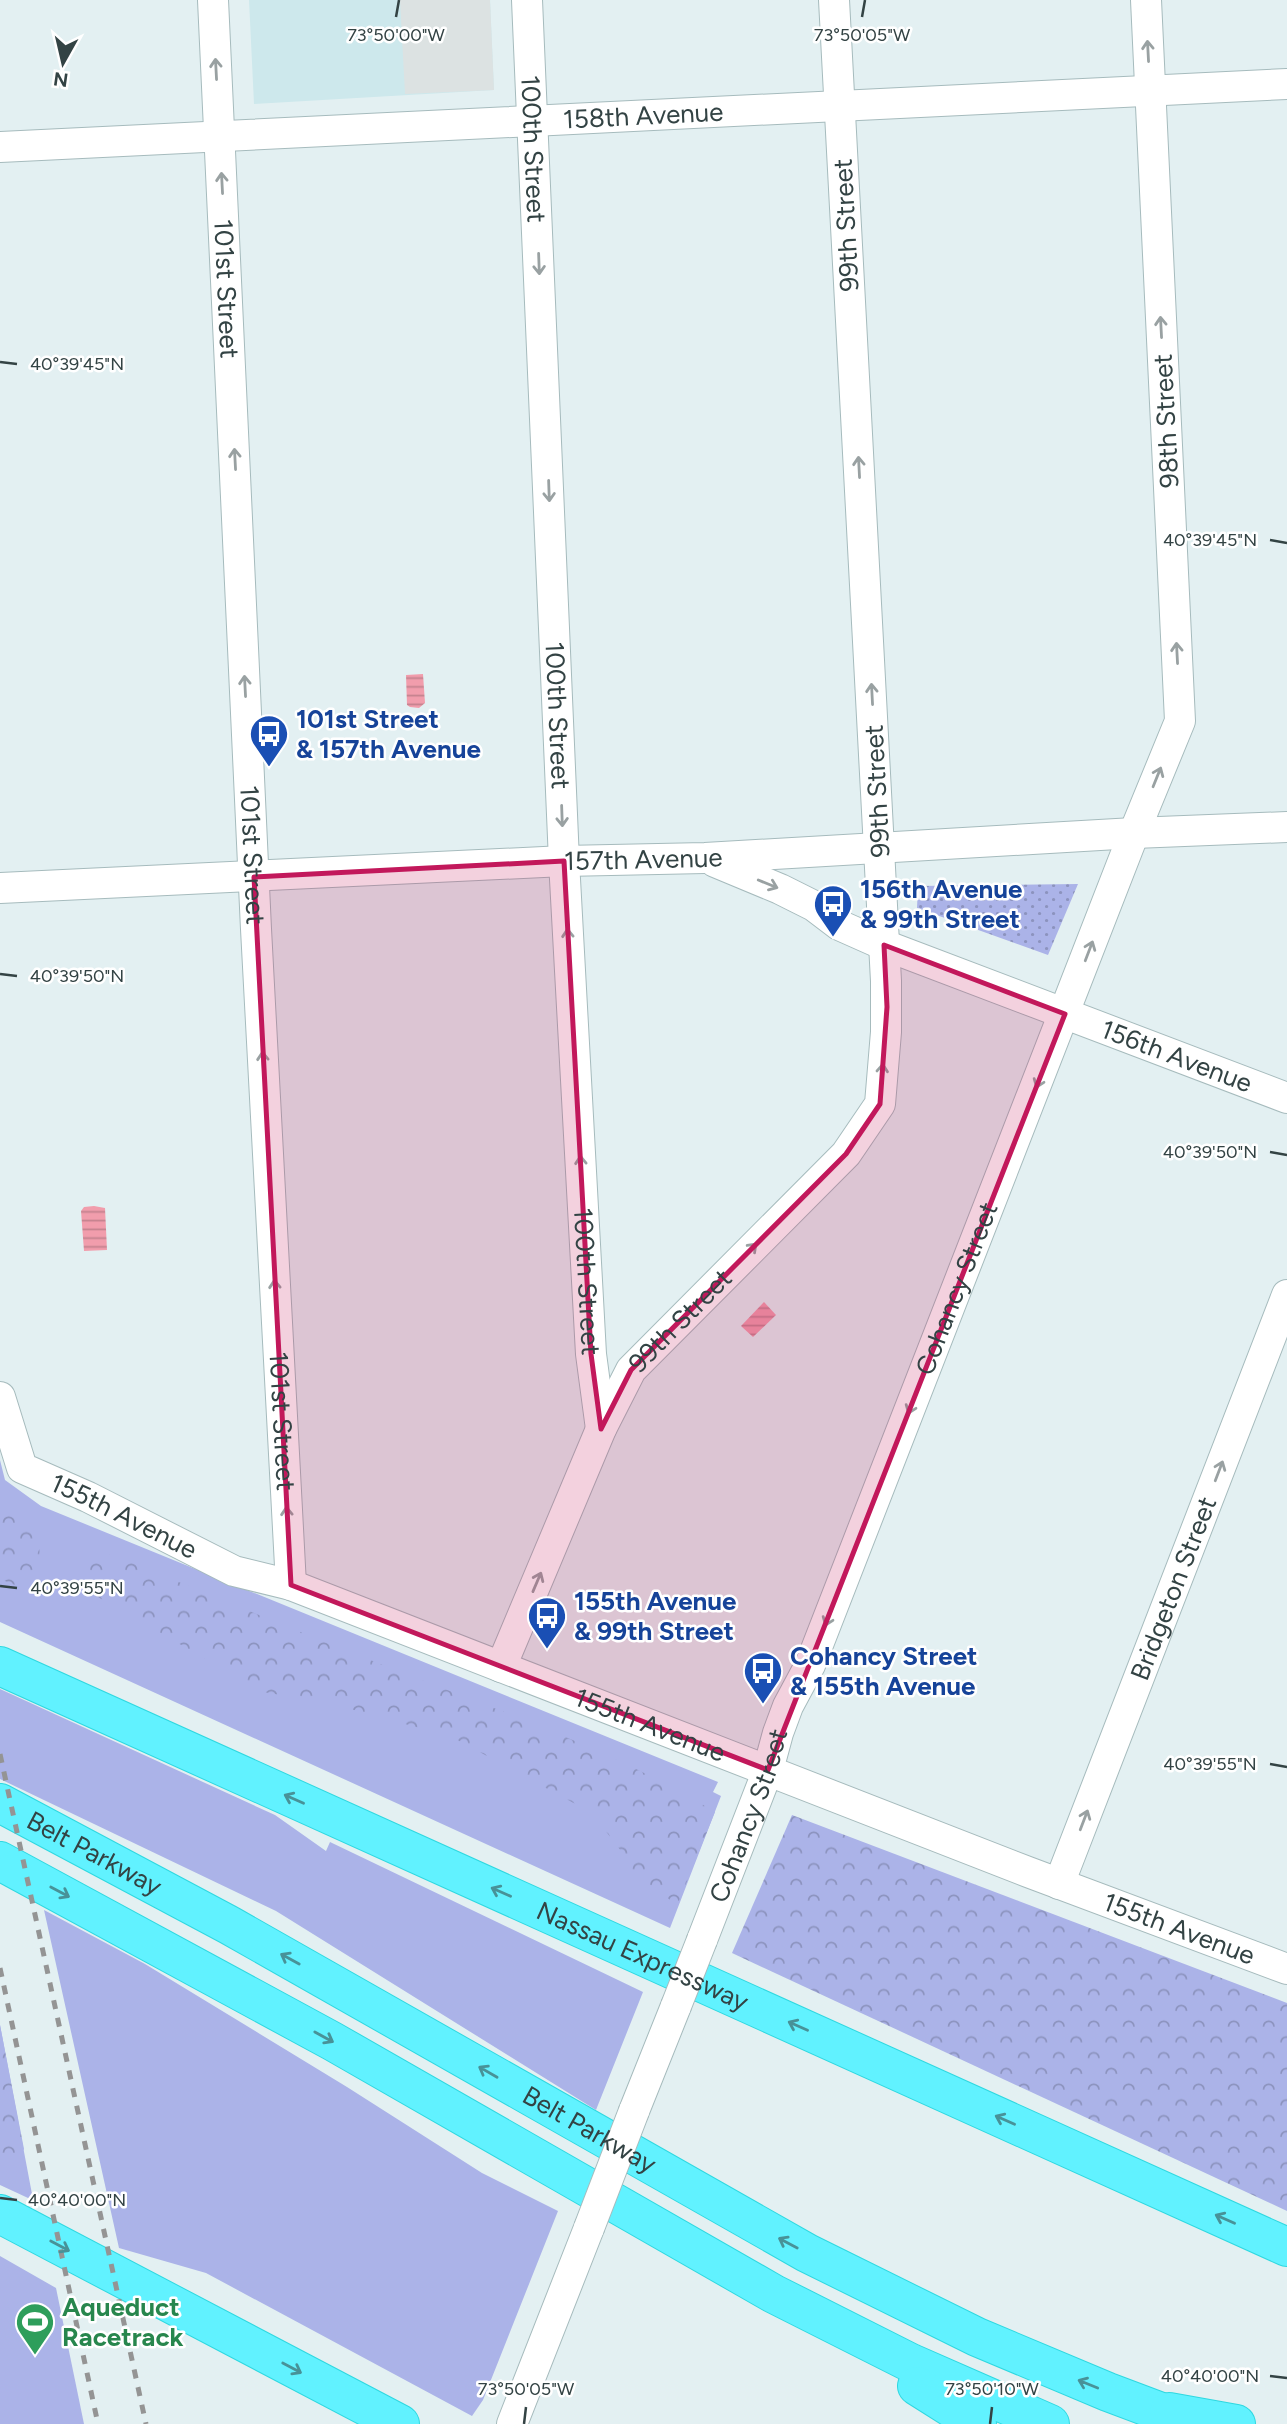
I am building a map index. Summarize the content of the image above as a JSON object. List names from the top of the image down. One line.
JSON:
{"streets":{"highway":["Belt Parkway","Nassau Expressway"],"street":["158th Avenue","100th Street","99th Street","101st Street","98th Street","157th Avenue","156th Avenue","Cohancy Street","155th Avenue","Bridgeton Street"]},"crossings":[["158th Avenue","100th Street"],["158th Avenue","99th Street"],["158th Avenue","101st Street"],["158th Avenue","98th Street"],["100th Street","99th Street"],["100th Street","157th Avenue"],["99th Street","157th Avenue"],["99th Street","155th Avenue"],["101st Street","157th Avenue"],["101st Street","155th Avenue"],["98th Street","157th Avenue"],["98th Street","Cohancy Street"],["157th Avenue","Cohancy Street"],["156th Avenue","Cohancy Street"],["Cohancy Street","155th Avenue"],["155th Avenue","Bridgeton Street"]],"one_way":["99th Street","101st Street","98th Street","Bridgeton Street","Nassau Expressway"],"places":{"bus stop":["101st Street & 157th Avenue","156th Avenue & 99th Street","155th Avenue & 99th Street","Cohancy Street & 155th Avenue"],"sports":["Aqueduct Racetrack"]},"north":"bottom","coordinates":["73°50'00\"W","73°50'05\"W","40°39'45\"N","40°39'50\"N","40°39'55\"N","40°40'00\"N","73°50'10\"W"]}
